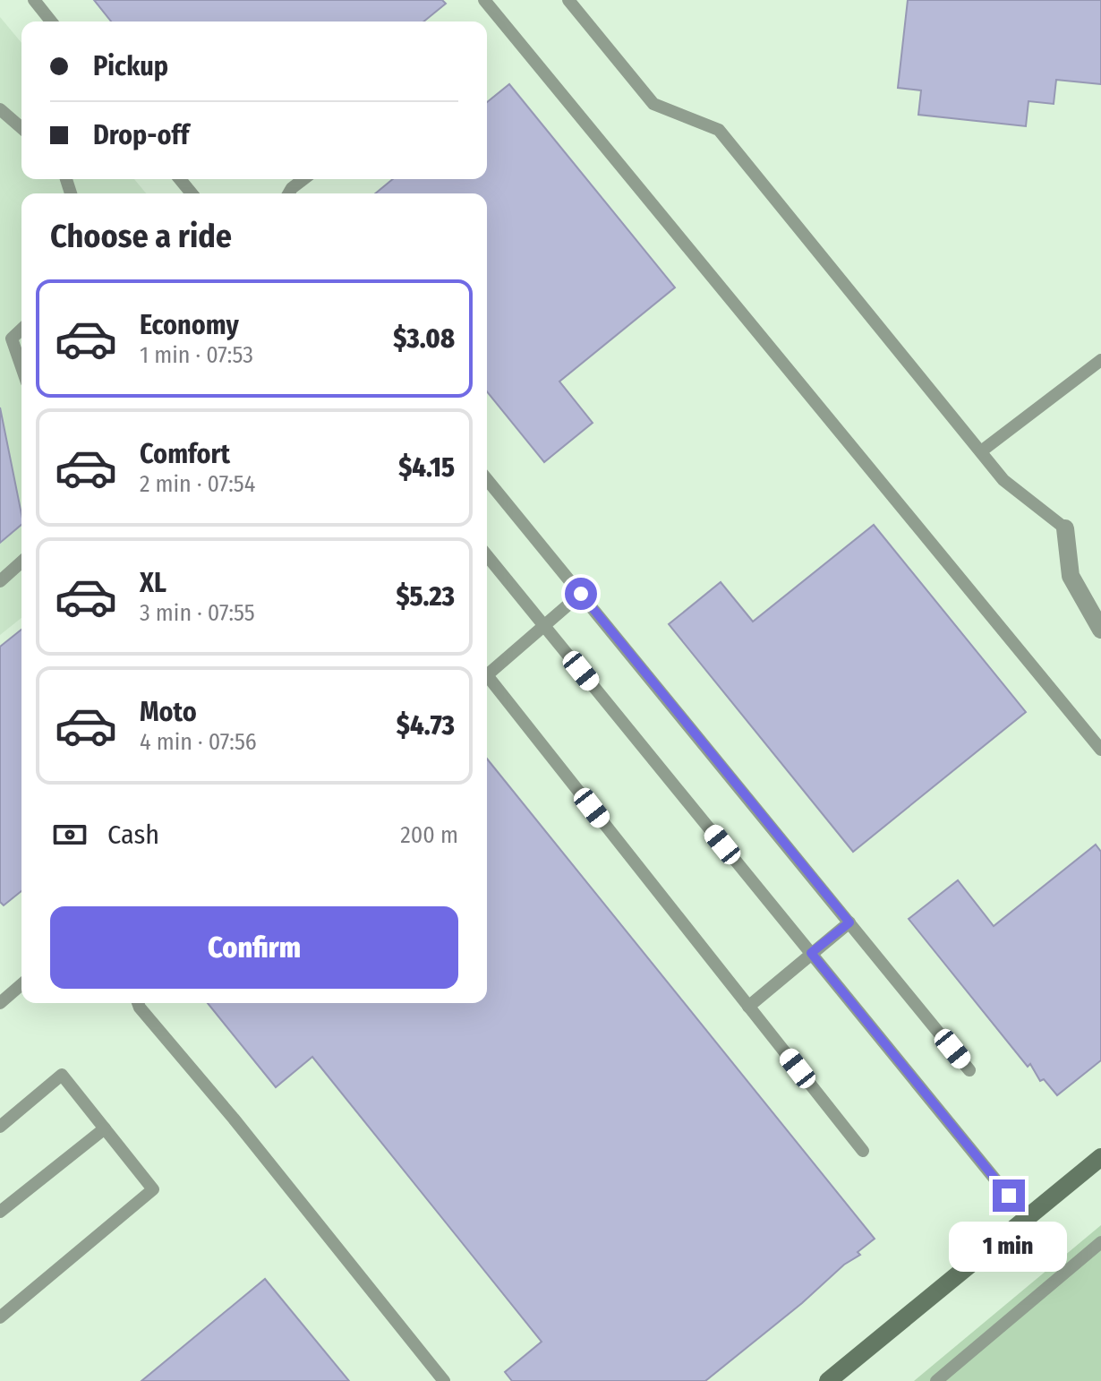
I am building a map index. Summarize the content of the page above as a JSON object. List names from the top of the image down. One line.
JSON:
{"page":{"banner":["Pickup","Drop-off"],"heading":"Choose a ride","list":[{"name":"Economy","note":"1 min · 07:53","value":"$3.08"},{"name":"Comfort","note":"2 min · 07:54","value":"$4.15"},{"name":"XL","note":"3 min · 07:55","value":"$5.23"},{"name":"Moto","note":"4 min · 07:56","value":"$4.73"}],"pay":["Cash","200 m"],"buttons":"Confirm","bubble":"1 min"}}
